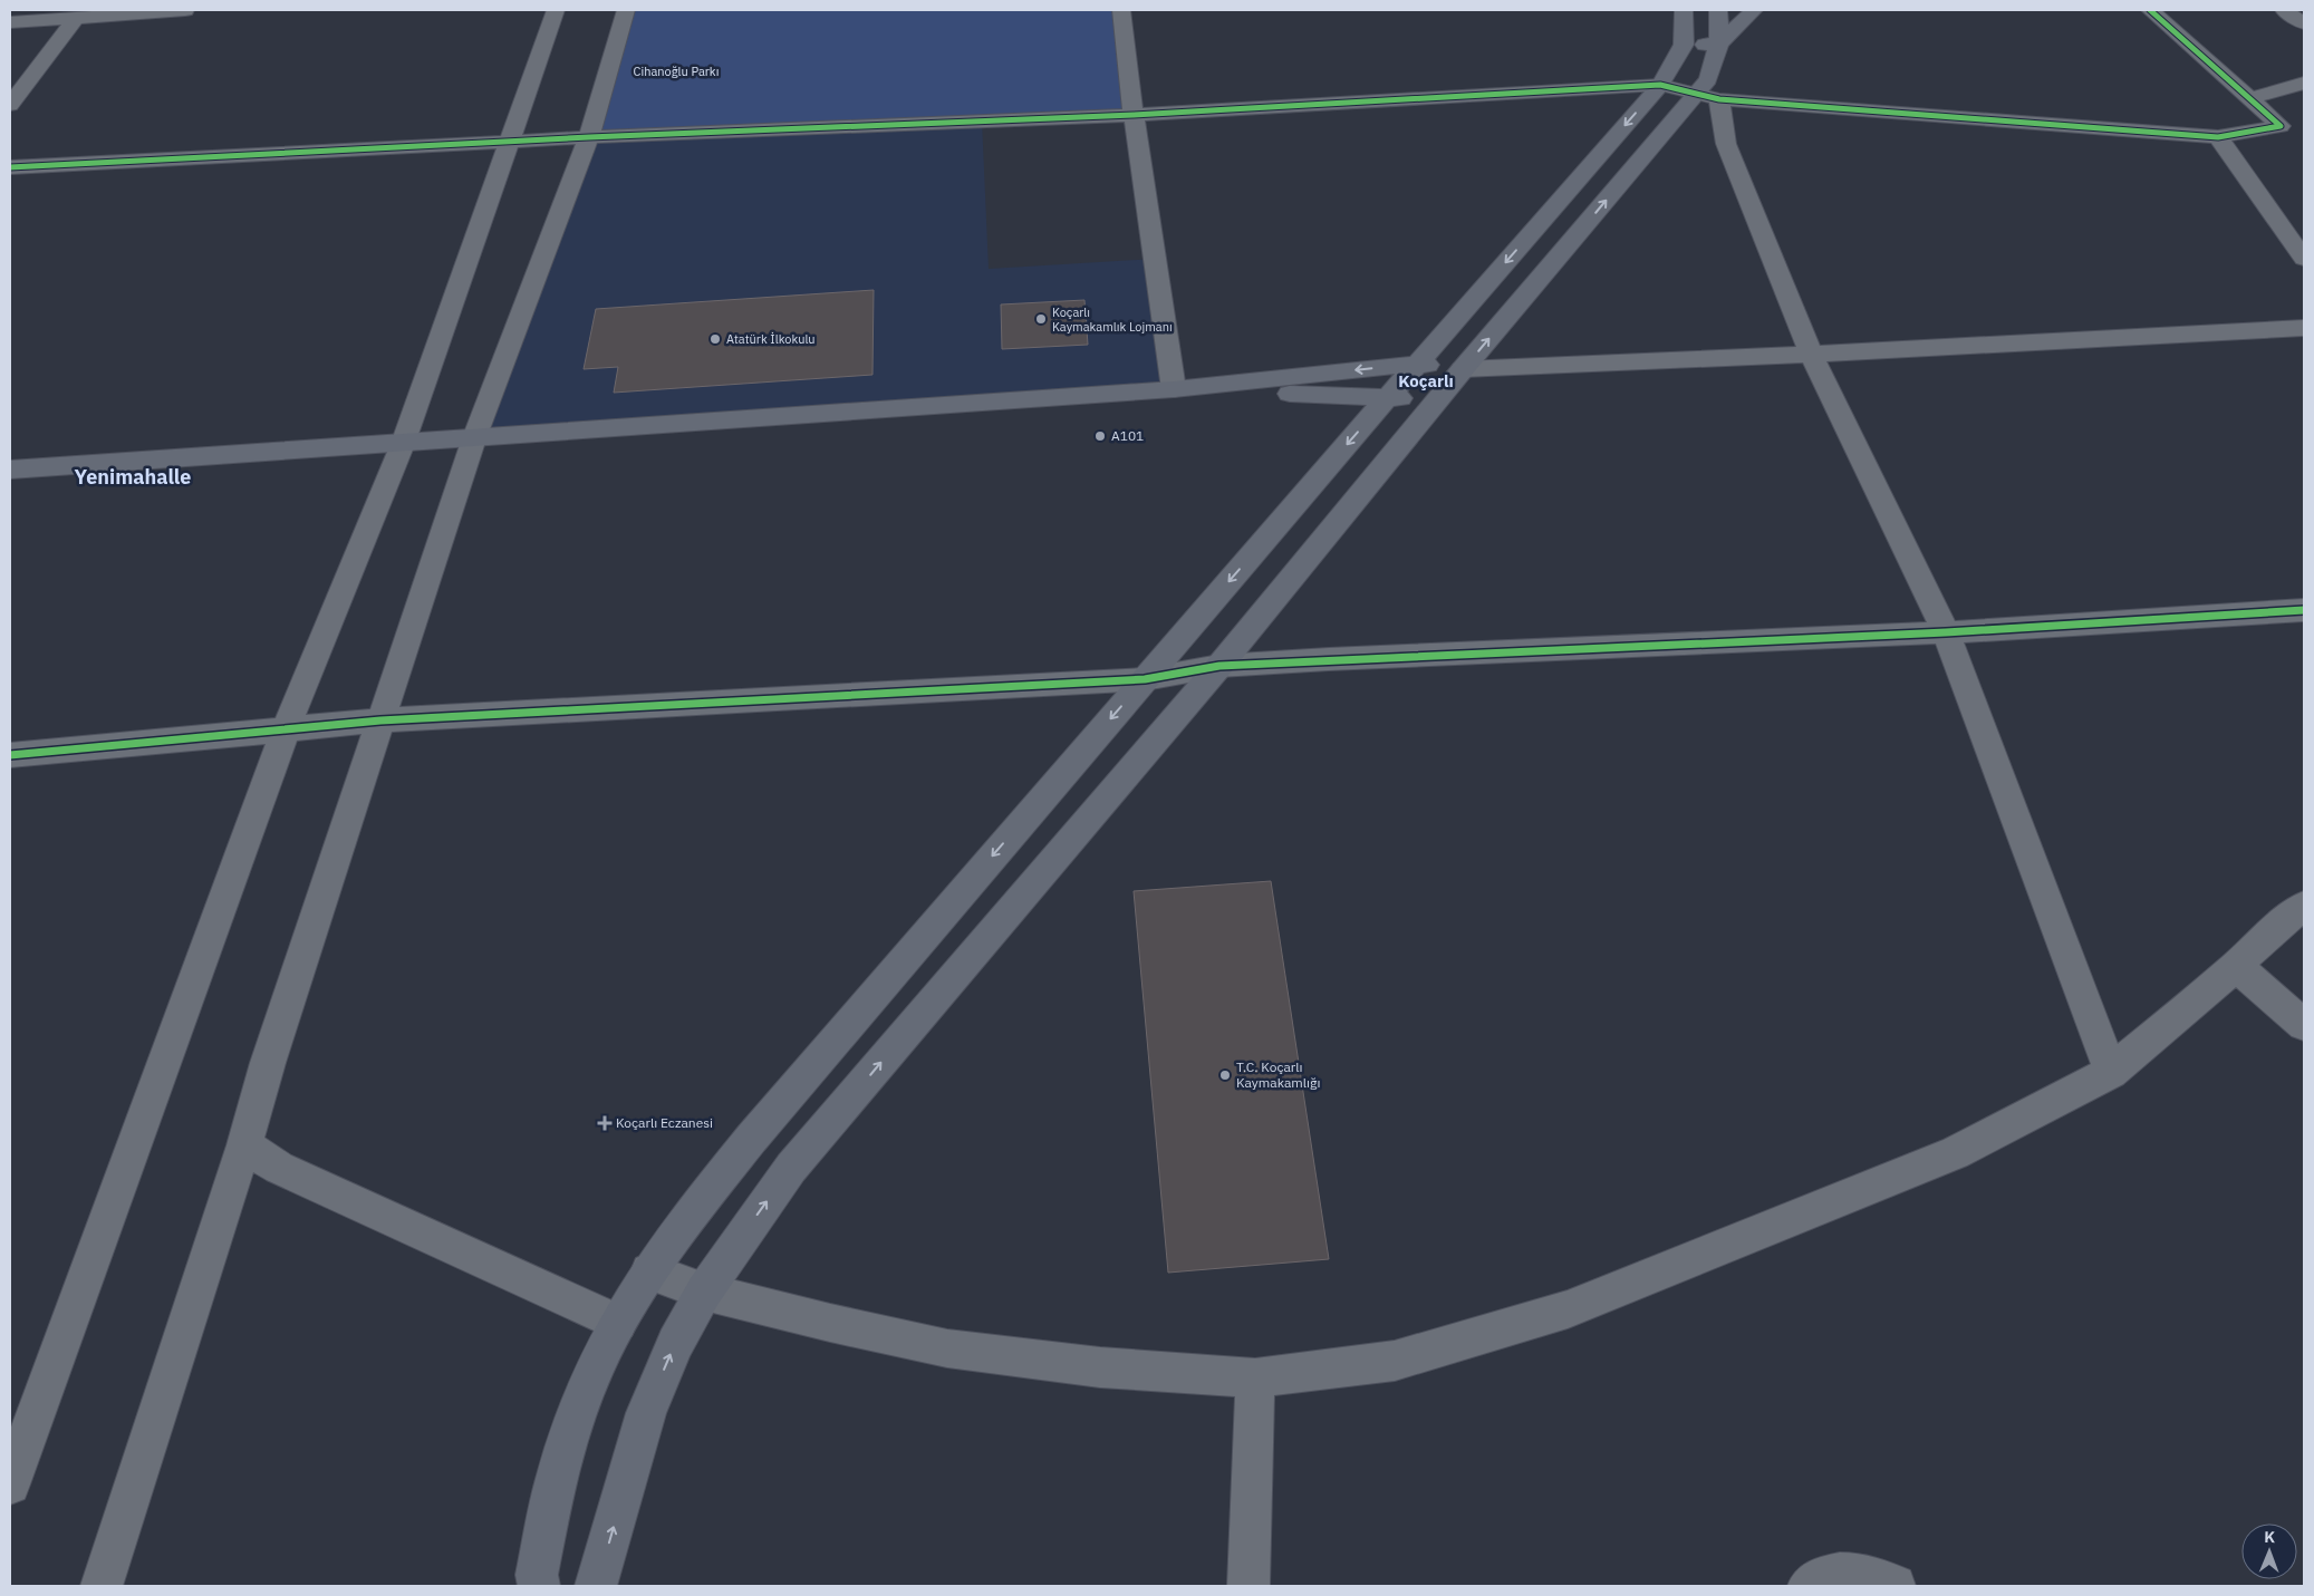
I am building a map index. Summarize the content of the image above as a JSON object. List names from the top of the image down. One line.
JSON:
{"districts":["Koçarlı","Yenimahalle"],"parks":["Cihanoğlu Parkı"],"places":{"other":["Koçarlı Kaymakamlık Lojmanı","Atatürk İlkokulu","A101","T.C. Koçarlı Kaymakamlığı"],"health":["Koçarlı Eczanesi"]},"north":"top"}
